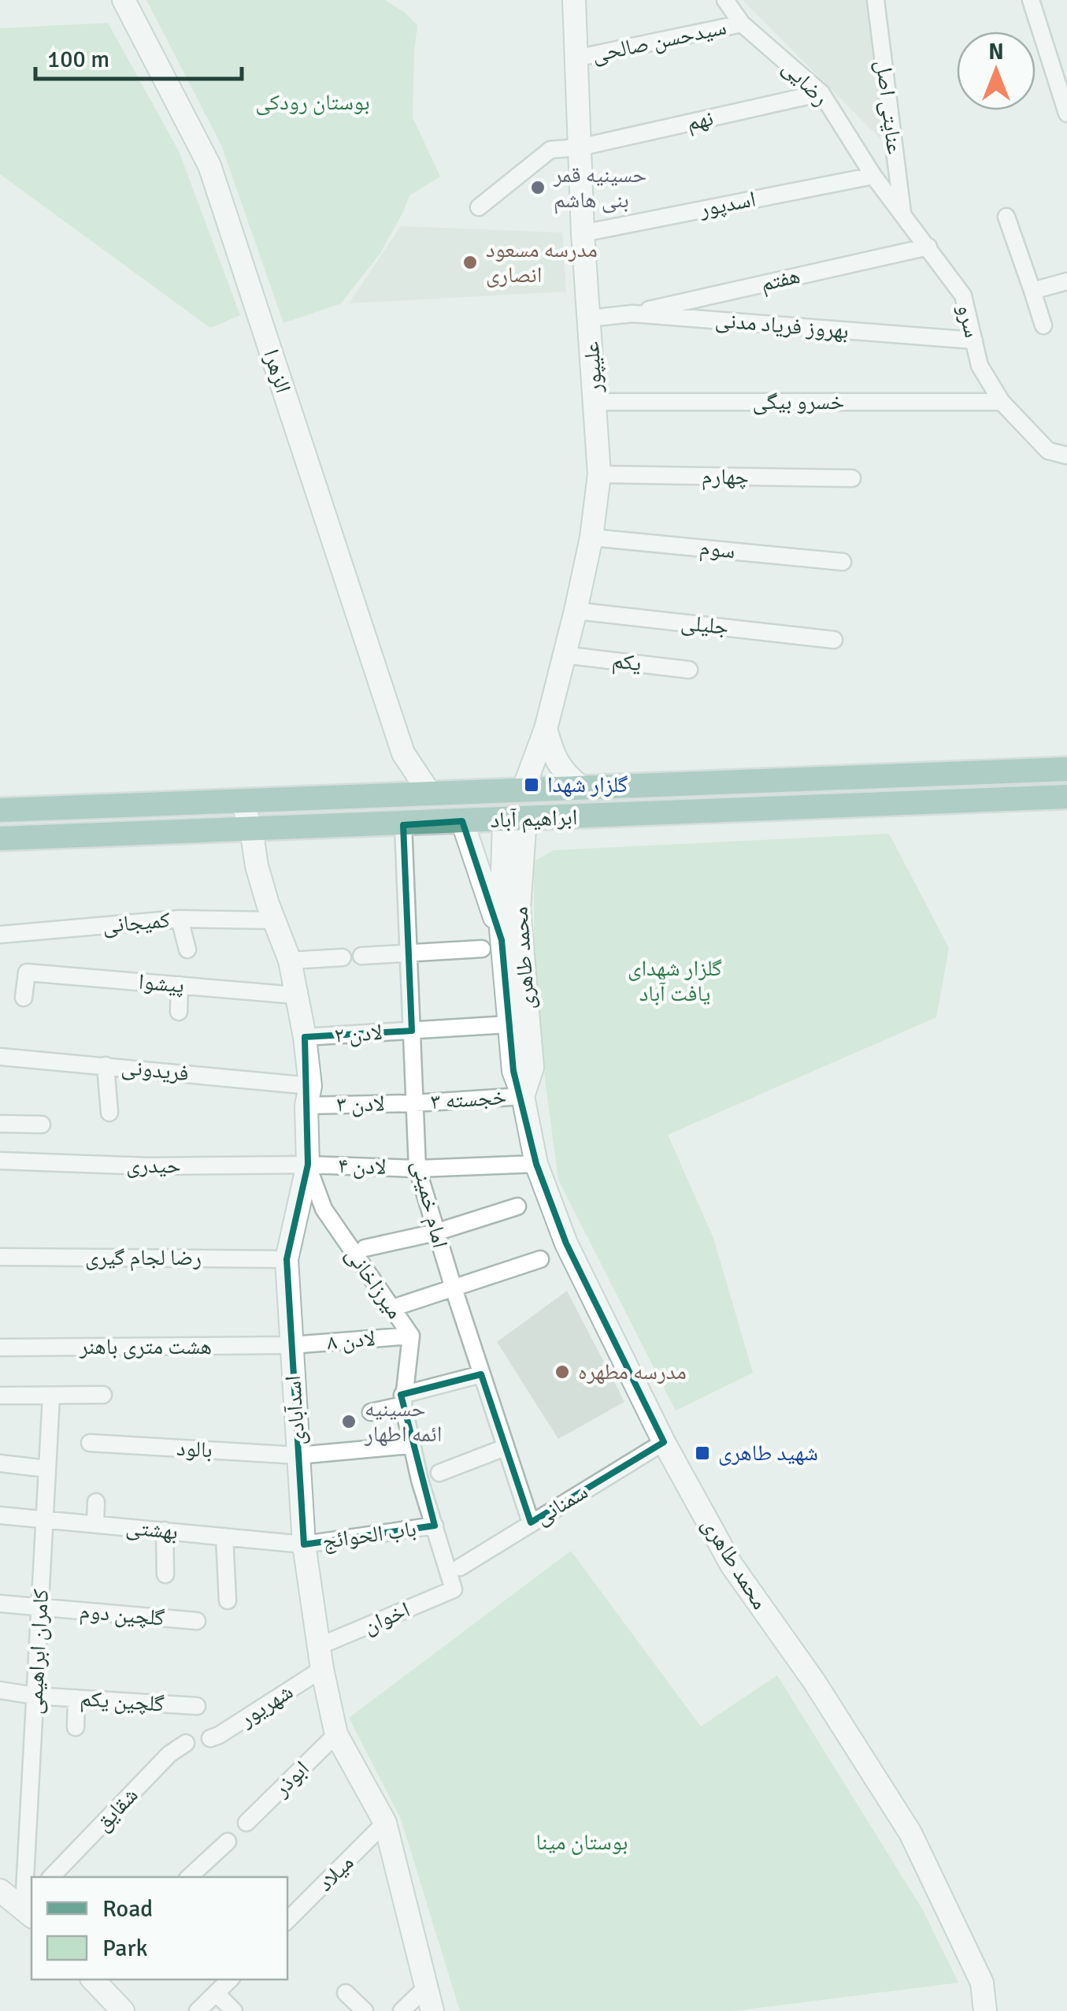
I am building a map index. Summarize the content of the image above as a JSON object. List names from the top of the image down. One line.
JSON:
{"streets":{"main road":["ابراهیم آباد"],"street":["سیدحسن صالحی","رضایی","عنایتی اصل","نهم","اسدپور","هفتم","سرو","بهروز فریاد مدنی","علیپور","الزهرا","خسرو بیگی","چهارم","سوم","جلیلی","یکم","کمیجانی","محمد طاهری","پیشوا","لادن ۲","فریدونی","خجسته ۳","لادن ۳","حیدری","لادن ۴","امام خمینی","رضا لجام گیری","میرزاخانی","لادن ۸","هشت متری باهنر","اسدآبادی","بالود","سمنانی","بهشتی","باب الحوائج","گلچین دوم","اخوان","کامران ابراهیمی","گلچین یکم","شهریور","ابوذر","شقایق","میلاد"]},"crossings":[["سیدحسن صالحی","رضایی"],["سیدحسن صالحی","علیپور"],["رضایی","نهم"],["رضایی","اسدپور"],["رضایی","سرو"],["عنایتی اصل","سرو"],["نهم","علیپور"],["اسدپور","سرو"],["اسدپور","علیپور"],["هفتم","سرو"],["هفتم","بهروز فریاد مدنی"],["سرو","بهروز فریاد مدنی"],["سرو","خسرو بیگی"],["بهروز فریاد مدنی","علیپور"],["علیپور","خسرو بیگی"],["علیپور","چهارم"],["علیپور","سوم"],["علیپور","جلیلی"],["علیپور","یکم"],["علیپور","ابراهیم آباد"],["الزهرا","ابراهیم آباد"],["ابراهیم آباد","محمد طاهری"],["ابراهیم آباد","امام خمینی"],["ابراهیم آباد","اسدآبادی"],["کمیجانی","اسدآبادی"],["محمد طاهری","لادن ۲"],["محمد طاهری","خجسته ۳"],["محمد طاهری","لادن ۴"],["محمد طاهری","سمنانی"],["پیشوا","اسدآبادی"],["لادن ۲","امام خمینی"],["لادن ۲","اسدآبادی"],["فریدونی","لادن ۳"],["فریدونی","اسدآبادی"],["خجسته ۳","لادن ۳"],["خجسته ۳","امام خمینی"],["لادن ۳","امام خمینی"],["لادن ۳","اسدآبادی"],["حیدری","لادن ۴"],["حیدری","میرزاخانی"],["حیدری","اسدآبادی"],["لادن ۴","امام خمینی"],["لادن ۴","میرزاخانی"],["لادن ۴","اسدآبادی"],["امام خمینی","سمنانی"],["رضا لجام گیری","اسدآبادی"],["میرزاخانی","لادن ۸"],["میرزاخانی","اسدآبادی"],["میرزاخانی","بالود"],["میرزاخانی","باب الحوائج"],["میرزاخانی","اخوان"],["لادن ۸","هشت متری باهنر"],["لادن ۸","اسدآبادی"],["هشت متری باهنر","اسدآبادی"],["اسدآبادی","بالود"],["اسدآبادی","بهشتی"],["اسدآبادی","باب الحوائج"],["اسدآبادی","اخوان"],["اسدآبادی","شهریور"],["اسدآبادی","ابوذر"],["اسدآبادی","میلاد"],["بهشتی","باب الحوائج"],["بهشتی","کامران ابراهیمی"],["گلچین دوم","کامران ابراهیمی"],["کامران ابراهیمی","گلچین یکم"]],"parks":["بوستان رودکی","گلزار شهدای یافت آباد","بوستان مینا"],"places":{"other":["حسینیه قمر بنی هاشم","مدرسه مسعود انصاری","مدرسه مطهره","حسینیه ائمه اطهار"],"transit":["گلزار شهدا","شهید طاهری"]},"legend":["Road","Park"],"scale_bar":"100 m","north":"top"}
